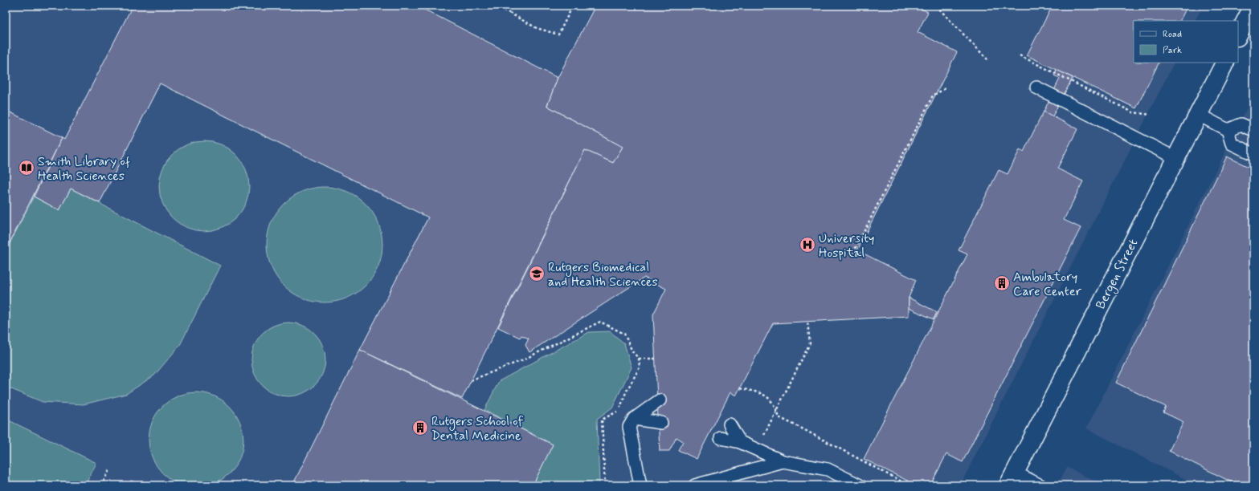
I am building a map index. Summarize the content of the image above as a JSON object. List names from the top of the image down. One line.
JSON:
{"streets":{"main road":["Bergen Street"]},"places":{"library":["Smith Library of Health Sciences"],"hospital":["University Hospital"],"school or university":["Rutgers Biomedical and Health Sciences"],"building":["Ambulatory Care Center","Rutgers School of Dental Medicine"]},"legend":["Road","Park"]}
